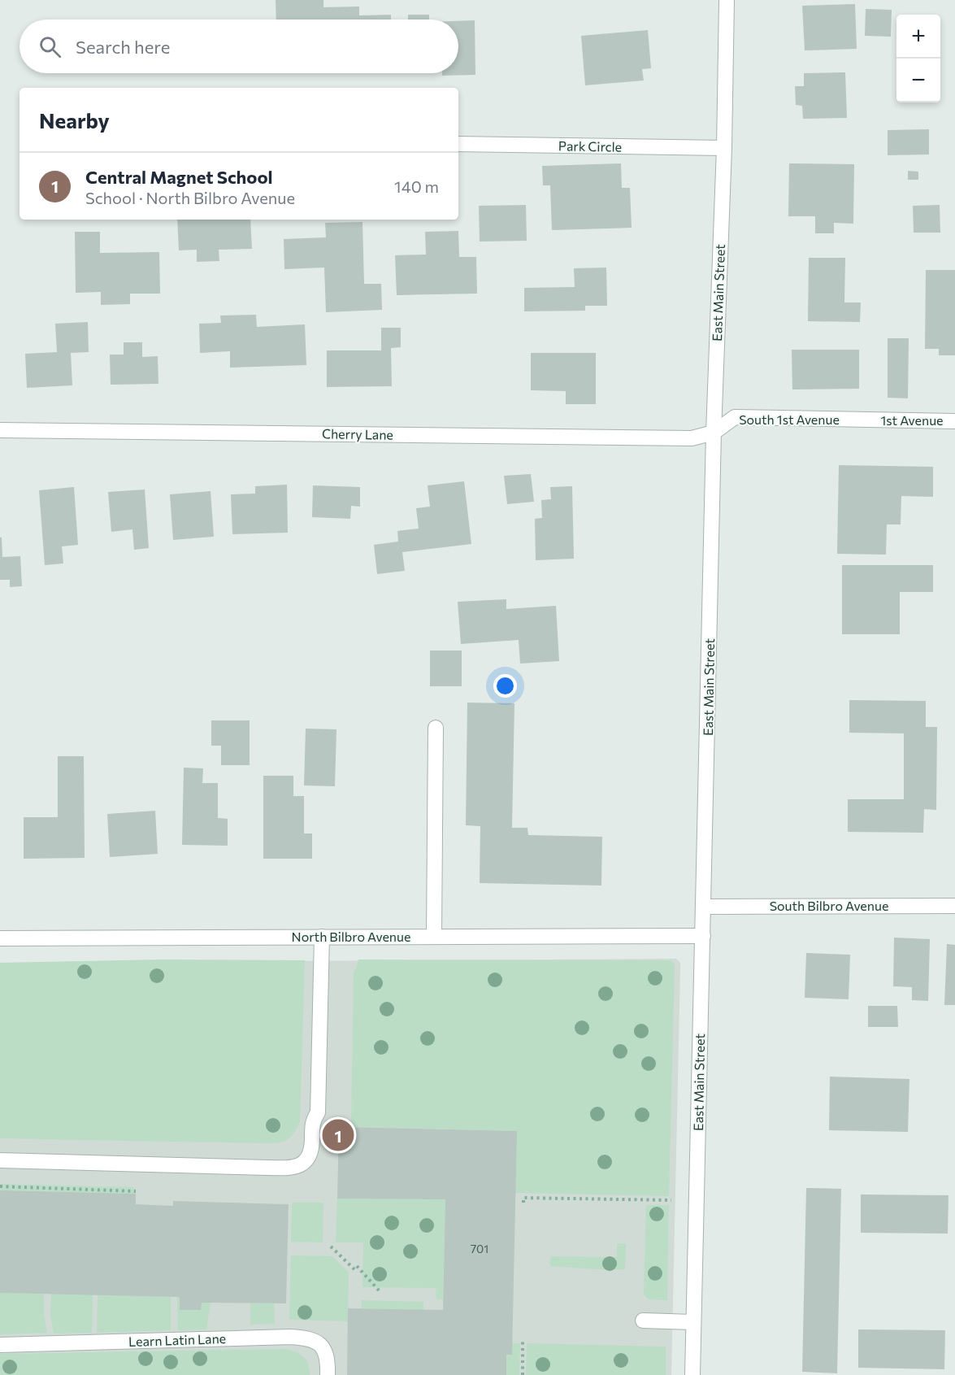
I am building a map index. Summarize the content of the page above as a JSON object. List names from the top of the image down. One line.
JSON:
{"streets":{"street":["Park Circle","East Main Street","South 1st Avenue","1st Avenue","Cherry Lane","South Bilbro Avenue","North Bilbro Avenue","Learn Latin Lane"]},"crossings":[["Park Circle","East Main Street"],["East Main Street","South 1st Avenue"],["East Main Street","Cherry Lane"],["East Main Street","South Bilbro Avenue"],["East Main Street","North Bilbro Avenue"],["South 1st Avenue","1st Avenue"],["South 1st Avenue","Cherry Lane"]],"house_numbers":["701"],"page":{"map_buttons":["+","−"],"search":"Search here","heading":"Nearby","list":[{"mark":"1","name":"Central Magnet School","note":"School · North Bilbro Avenue","value":"140 m"}],"pins":"1"}}
